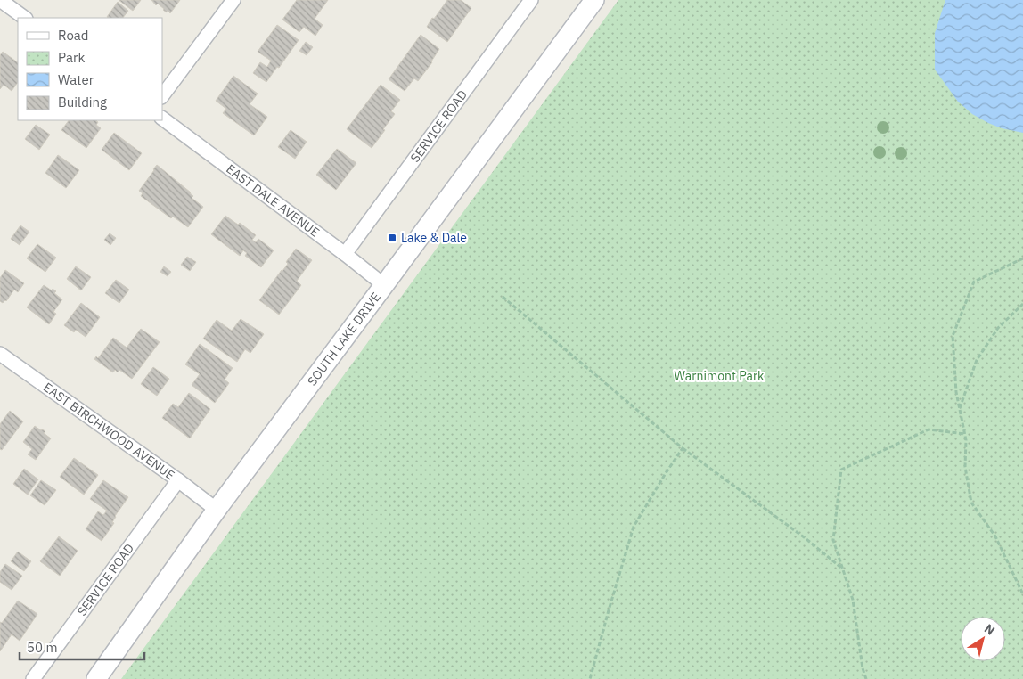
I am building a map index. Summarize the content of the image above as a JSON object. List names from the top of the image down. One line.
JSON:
{"streets":{"main road":["SOUTH LAKE DRIVE"],"street":["SERVICE ROAD","EAST DALE AVENUE","EAST BIRCHWOOD AVENUE"]},"crossings":[["SERVICE ROAD","EAST DALE AVENUE"],["SERVICE ROAD","EAST BIRCHWOOD AVENUE"],["EAST DALE AVENUE","SOUTH LAKE DRIVE"],["SOUTH LAKE DRIVE","EAST BIRCHWOOD AVENUE"]],"parks":["Warnimont Park"],"places":{"transit":["Lake & Dale"]},"legend":["Road","Park","Water","Building"],"scale_bar":"50 m","north":"top right"}
